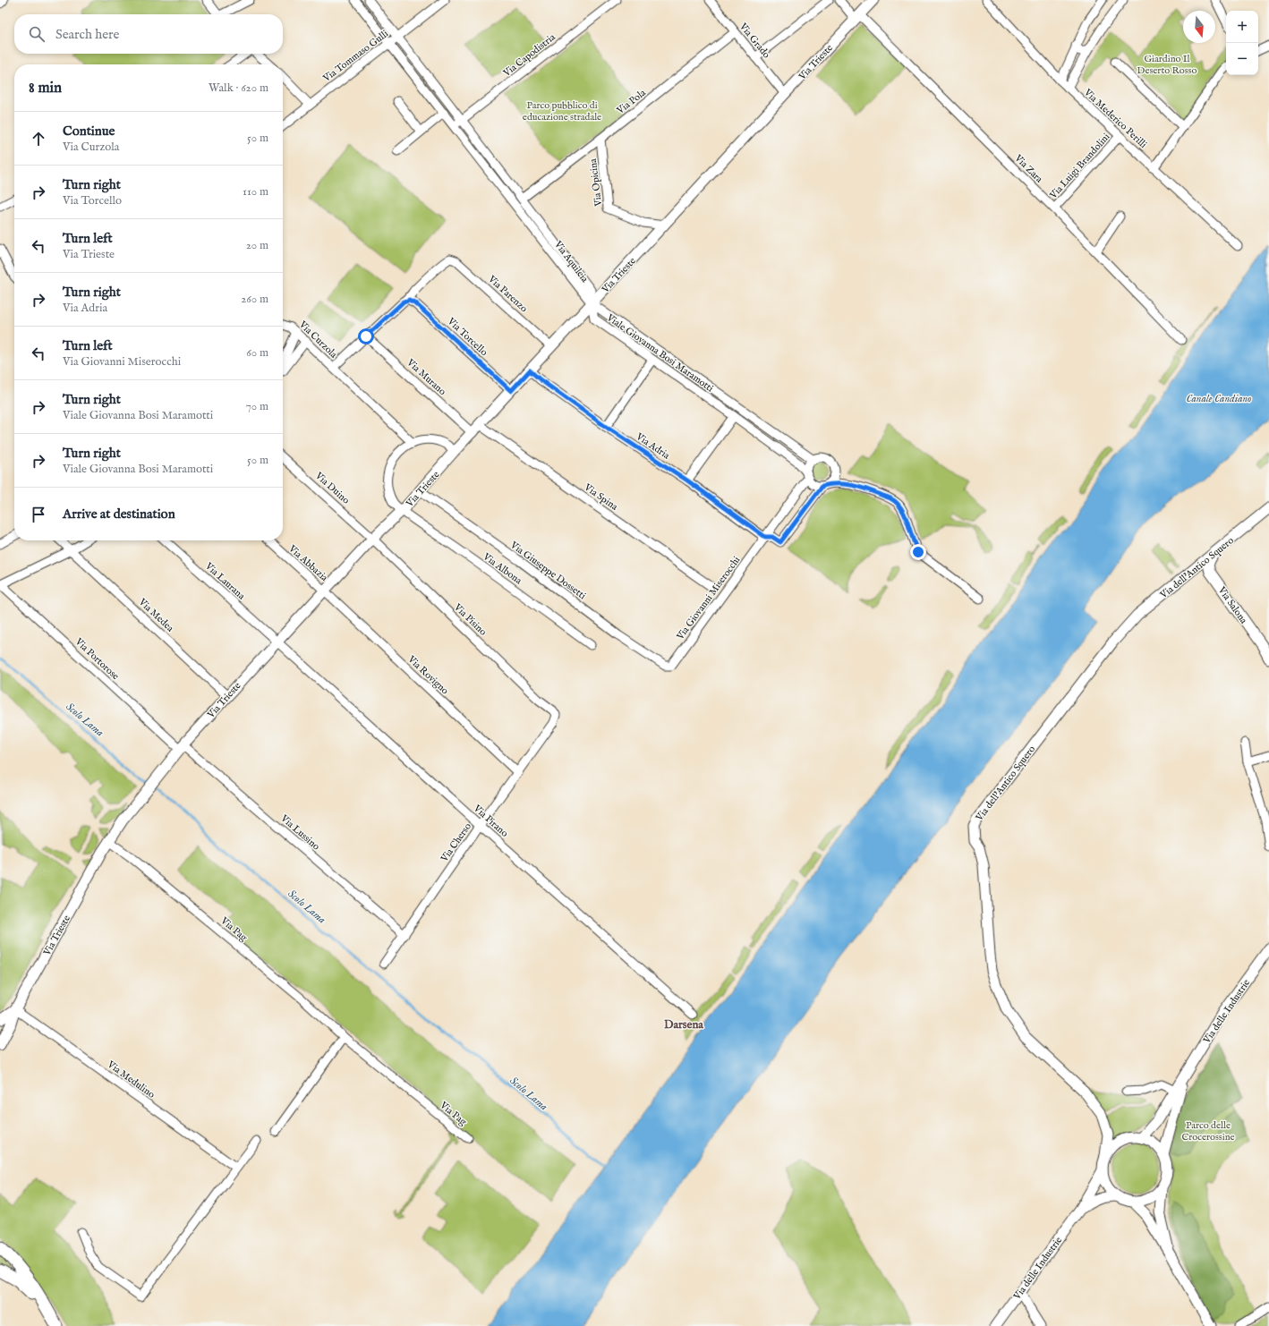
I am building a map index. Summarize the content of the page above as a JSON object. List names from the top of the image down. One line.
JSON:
{"streets":{"street":["Via Grado","Via Capodistria","Via Tommaso Gulli","Via Trieste","Via Pola","Via Mederico Perilli","Via Luigi Brandolini","Via Zara","Via Opicina","Via Aquileia","Via Parenzo","Via Torcello","Via Curzola","Viale Giovanna Bosi Maramotti","Via Murano","Via Adria","Via Duino","Via Spina","Via Abbazia","Via dell'Antico Squero","Via Albona","Via Giuseppe Dossetti","Via Laurana","Via Giovanni Miserocchi","Via Salona","Via Medea","Via Pisino","Via Portorose","Via Rovigno","Via Pirano","Via Lussino","Via Cherso","Via Pag","Via delle Industrie","Via Medulino"]},"crossings":[["Via Grado","Via Trieste"],["Via Grado","Via Pola"],["Via Capodistria","Via Aquileia"],["Via Tommaso Gulli","Via Aquileia"],["Via Trieste","Via Zara"],["Via Trieste","Via Opicina"],["Via Trieste","Via Aquileia"],["Via Trieste","Via Parenzo"],["Via Trieste","Via Torcello"],["Via Trieste","Viale Giovanna Bosi Maramotti"],["Via Trieste","Via Murano"],["Via Trieste","Via Adria"],["Via Trieste","Via Duino"],["Via Trieste","Via Spina"],["Via Trieste","Via Abbazia"],["Via Trieste","Via Albona"],["Via Trieste","Via Giuseppe Dossetti"],["Via Trieste","Via Laurana"],["Via Trieste","Via Medea"],["Via Trieste","Via Pisino"],["Via Trieste","Via Portorose"],["Via Trieste","Via Rovigno"],["Via Trieste","Via Pirano"],["Via Trieste","Via Lussino"],["Via Trieste","Via Pag"],["Via Trieste","Via Medulino"],["Via Pola","Via Opicina"],["Via Pola","Via Aquileia"],["Via Mederico Perilli","Via Luigi Brandolini"],["Via Luigi Brandolini","Via Zara"],["Via Aquileia","Viale Giovanna Bosi Maramotti"],["Via Parenzo","Via Curzola"],["Via Torcello","Via Curzola"],["Via Curzola","Via Murano"],["Viale Giovanna Bosi Maramotti","Via Giovanni Miserocchi"],["Via Adria","Via Giovanni Miserocchi"],["Via Duino","Via Pisino"],["Via Abbazia","Via Rovigno"],["Via dell'Antico Squero","Via Salona"],["Via dell'Antico Squero","Via delle Industrie"],["Via Giuseppe Dossetti","Via Giovanni Miserocchi"],["Via Laurana","Via Pirano"],["Via Pisino","Via Cherso"],["Via Portorose","Via Lussino"],["Via Rovigno","Via Cherso"],["Via Pirano","Via Cherso"],["Via Lussino","Via Cherso"]],"districts":["Darsena"],"water":["Canale Candiano","Scolo Lama"],"parks":["Giardino Il Deserto Rosso","Parco pubblico di educazione stradale","Parco delle Crocerossine"],"north":"bottom","page":{"map_buttons":["+","−"],"search":"Search here","heading":["8 min","Walk · 620 m"],"list":[["Continue","Via Curzola","50 m"],["Turn right","Via Torcello","110 m"],["Turn left","Via Trieste","20 m"],["Turn right","Via Adria","260 m"],["Turn left","Via Giovanni Miserocchi","60 m"],["Turn right","Viale Giovanna Bosi Maramotti","70 m"],["Turn right","Viale Giovanna Bosi Maramotti","50 m"],"Arrive at destination"]}}
